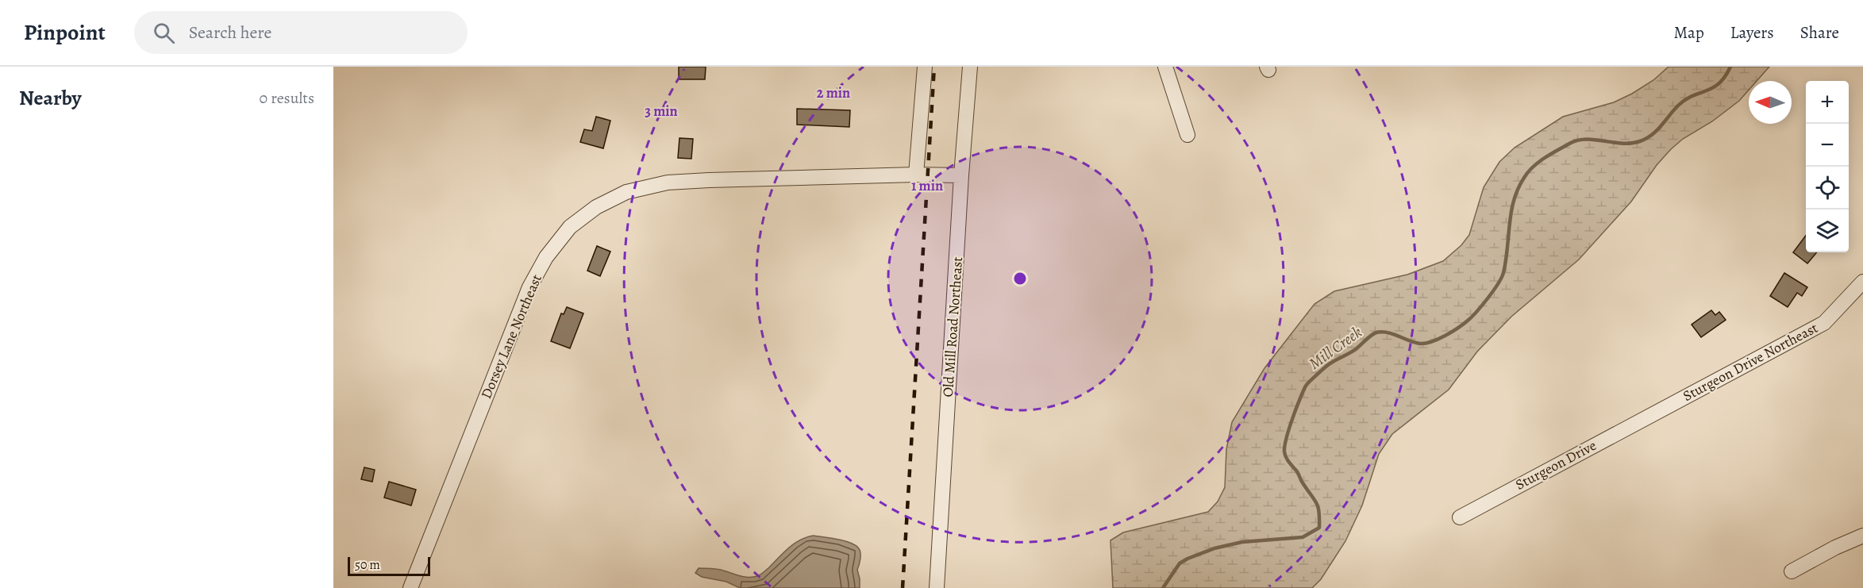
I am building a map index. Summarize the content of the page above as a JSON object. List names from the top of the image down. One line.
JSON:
{"streets":{"street":["Old Mill Road Northeast","Dorsey Lane Northeast","Sturgeon Drive Northeast","Sturgeon Drive"]},"crossings":[["Old Mill Road Northeast","Dorsey Lane Northeast"],["Sturgeon Drive Northeast","Sturgeon Drive"]],"water":["Mill Creek"],"scale_bar":"50 m","north":"left","page":{"header":"Pinpoint","search":"Search here","nav":["Map","Layers","Share"],"heading":["Nearby","0 results"],"map_buttons":["+","−"],"scale":"50 m"},"rings":["2 min","3 min","1 min"]}
